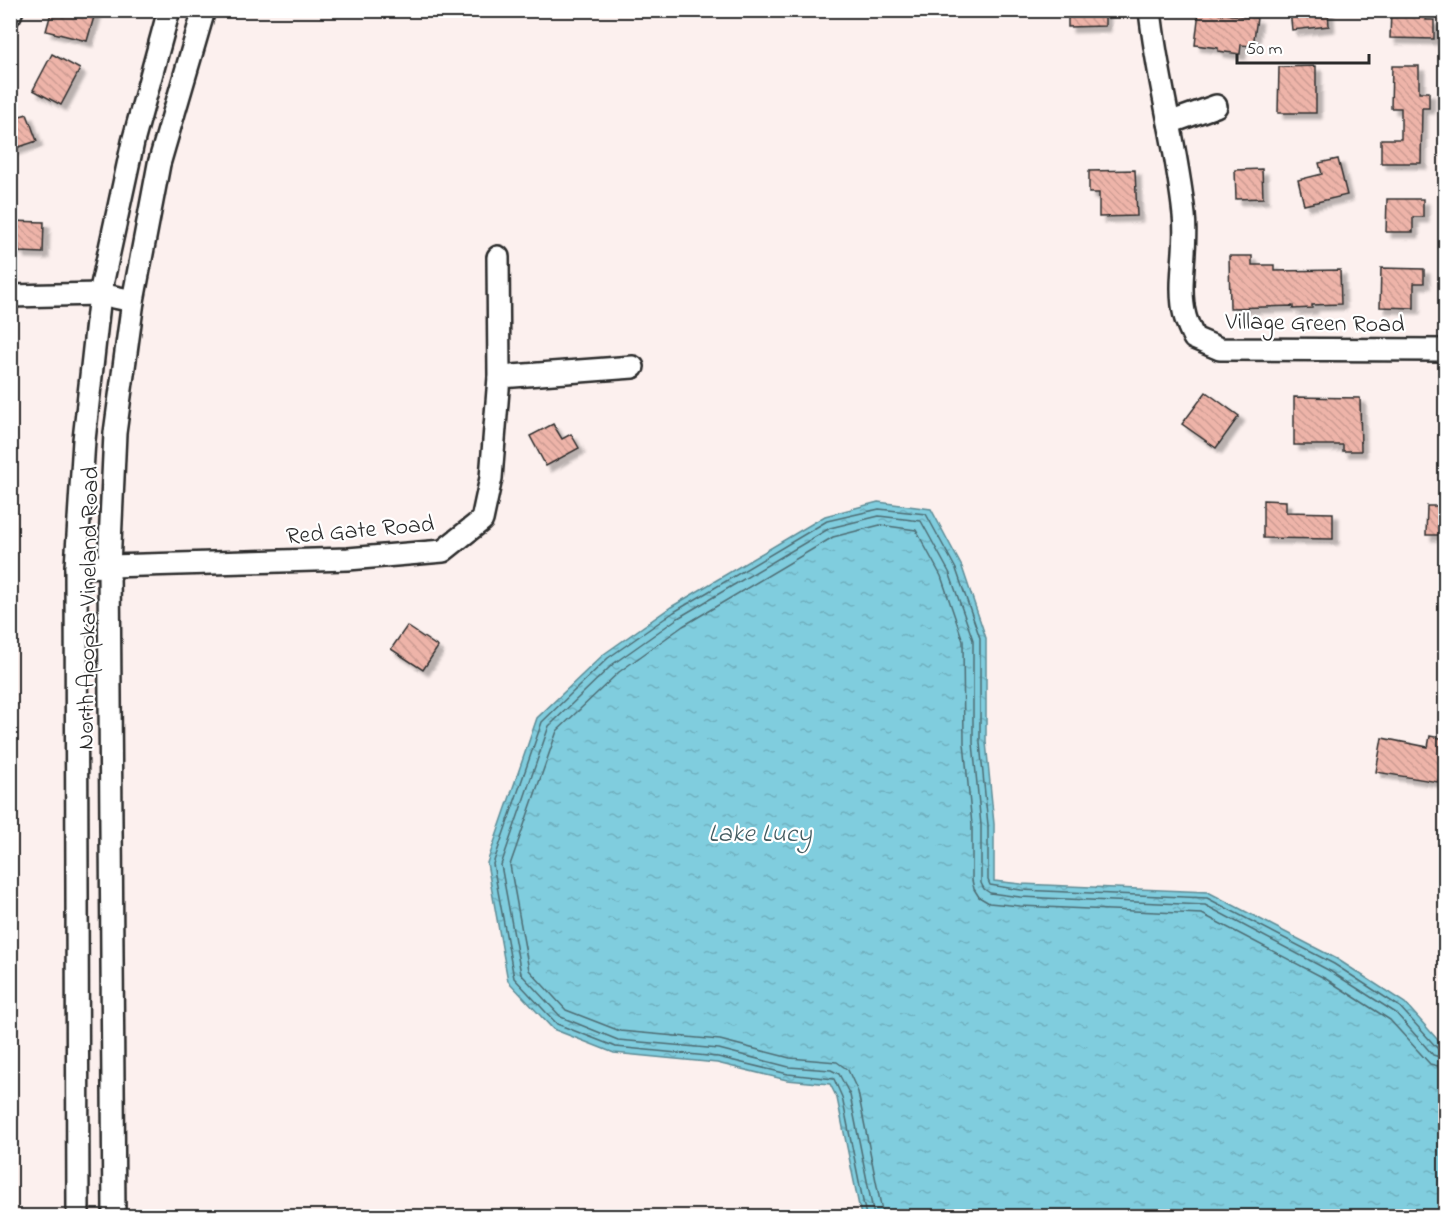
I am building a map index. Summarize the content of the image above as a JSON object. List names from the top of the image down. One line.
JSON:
{"streets":{"street":["Village Green Road","Red Gate Road","North Apopka Vineland Road"]},"crossings":[["Red Gate Road","North Apopka Vineland Road"]],"water":["Lake Lucy"],"scale_bar":"50 m"}
